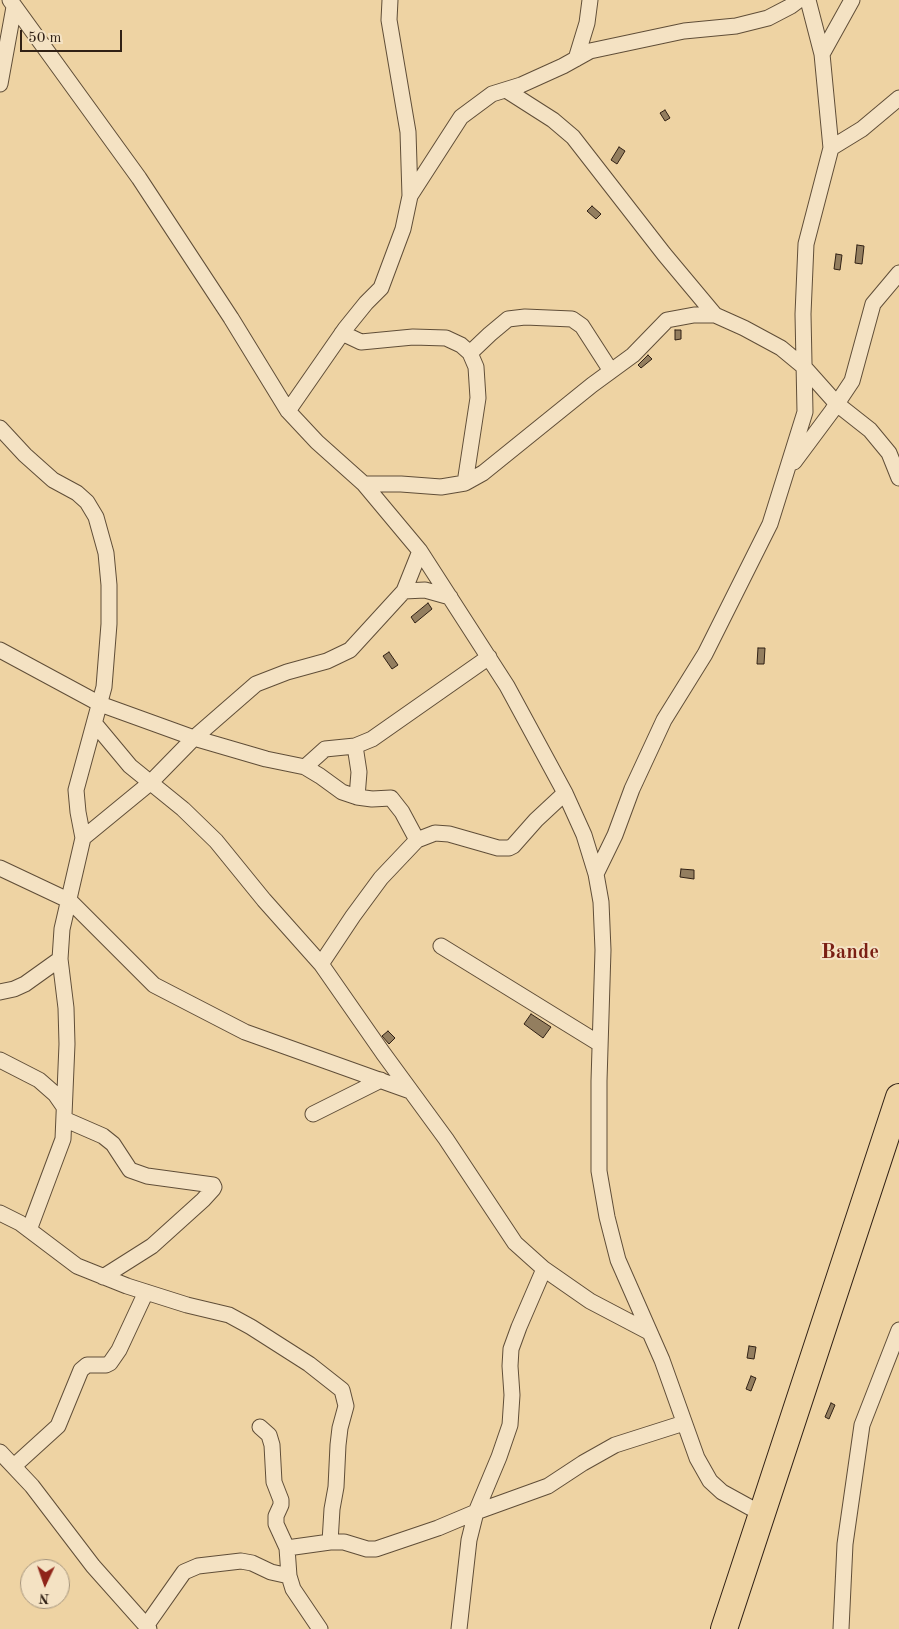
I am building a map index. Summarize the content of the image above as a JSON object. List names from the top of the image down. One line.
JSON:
{"districts":["Bande"],"scale_bar":"50 m","north":"bottom"}
